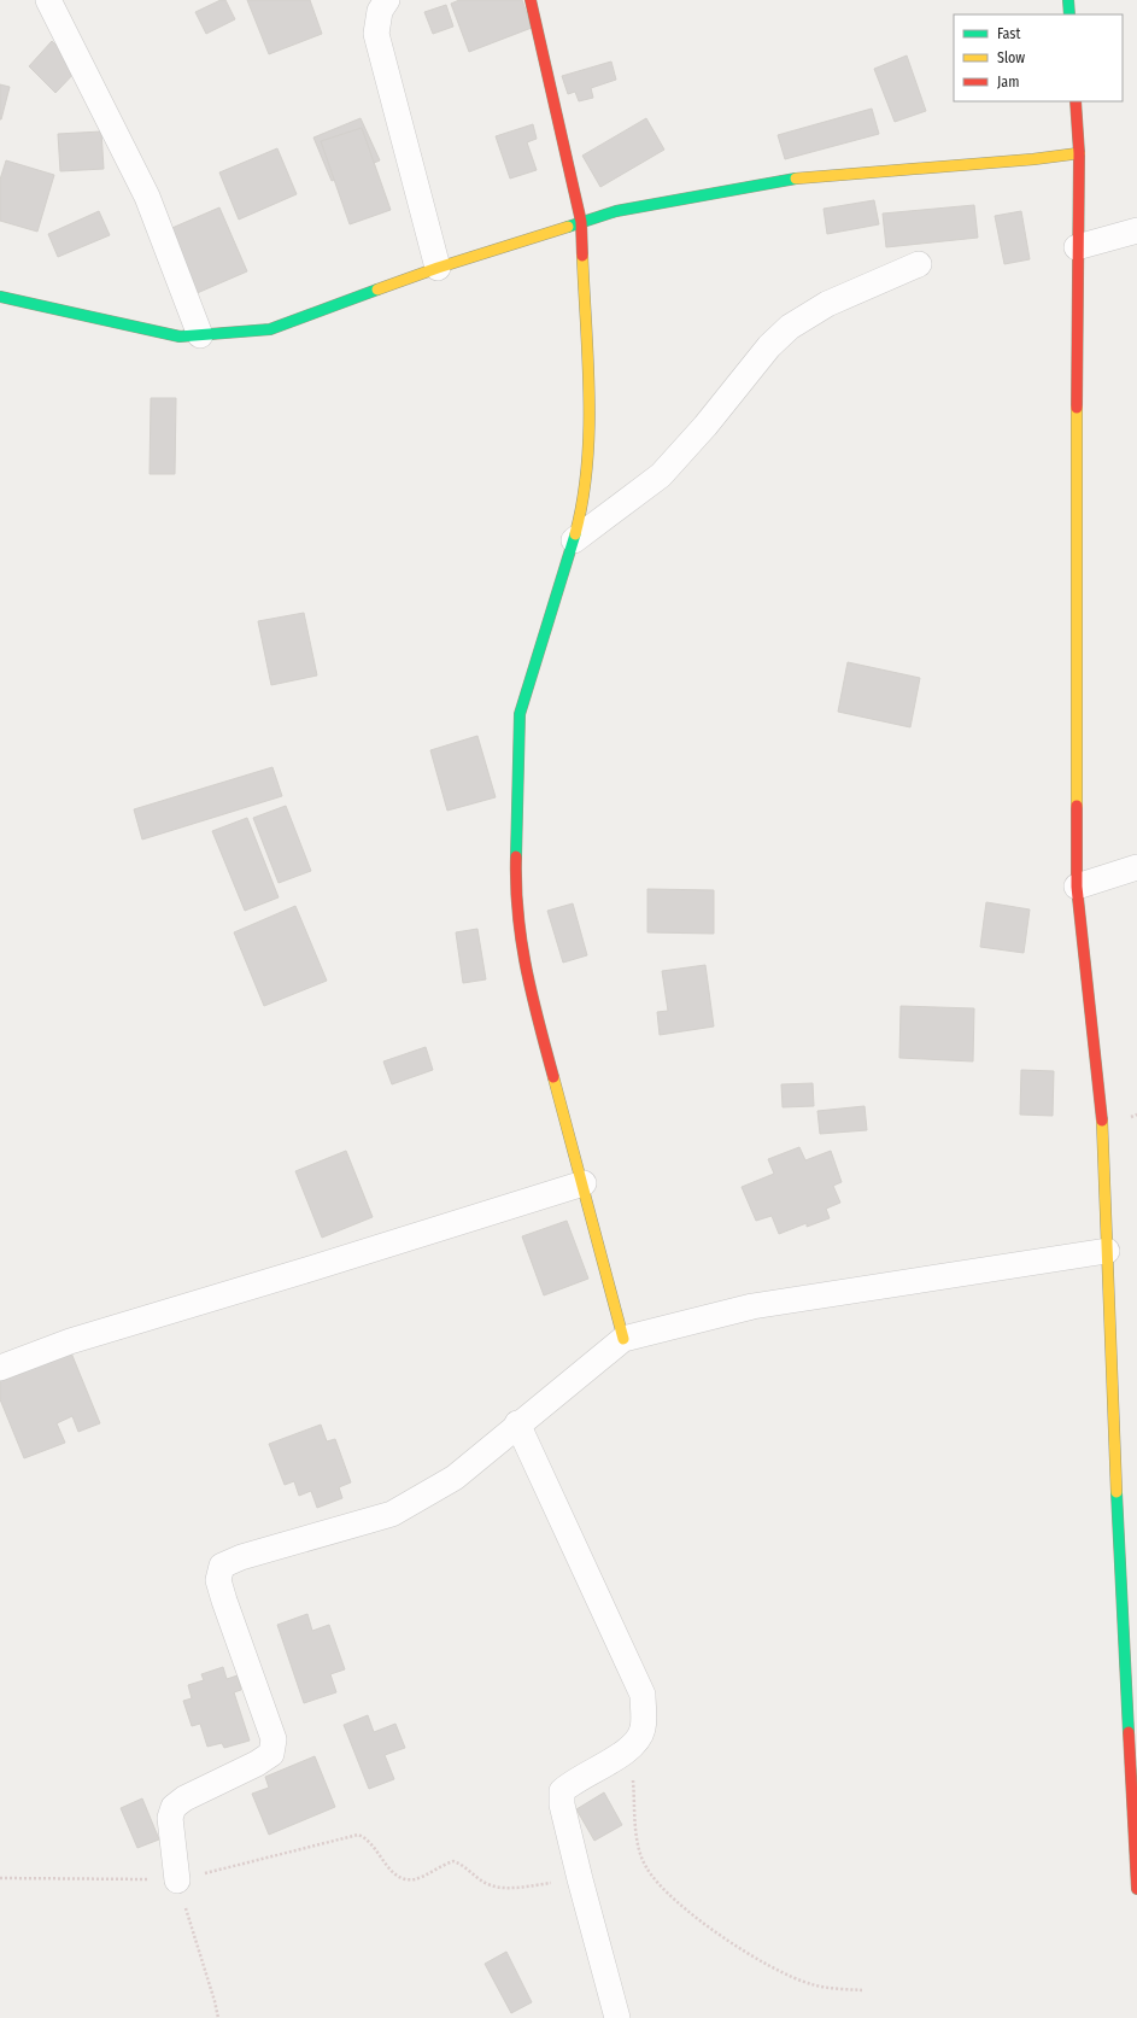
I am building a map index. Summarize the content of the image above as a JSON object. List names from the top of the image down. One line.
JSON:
{"legend":["Fast","Slow","Jam"]}
